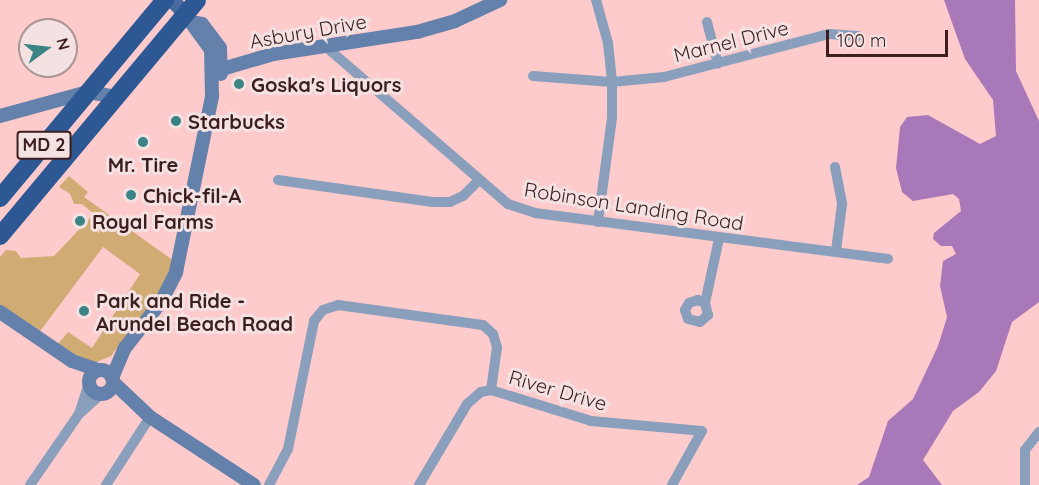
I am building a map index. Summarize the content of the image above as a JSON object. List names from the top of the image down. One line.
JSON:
{"streets":{"highway":["MD 2"],"street":["Asbury Drive","Marnel Drive","Robinson Landing Road","River Drive"]},"crossings":[["Asbury Drive","Robinson Landing Road"]],"places":["Goska's Liquors","Starbucks","Mr. Tire","Chick-fil-A","Royal Farms","Park and Ride - Arundel Beach Road"],"scale_bar":"100 m","north":"right"}
